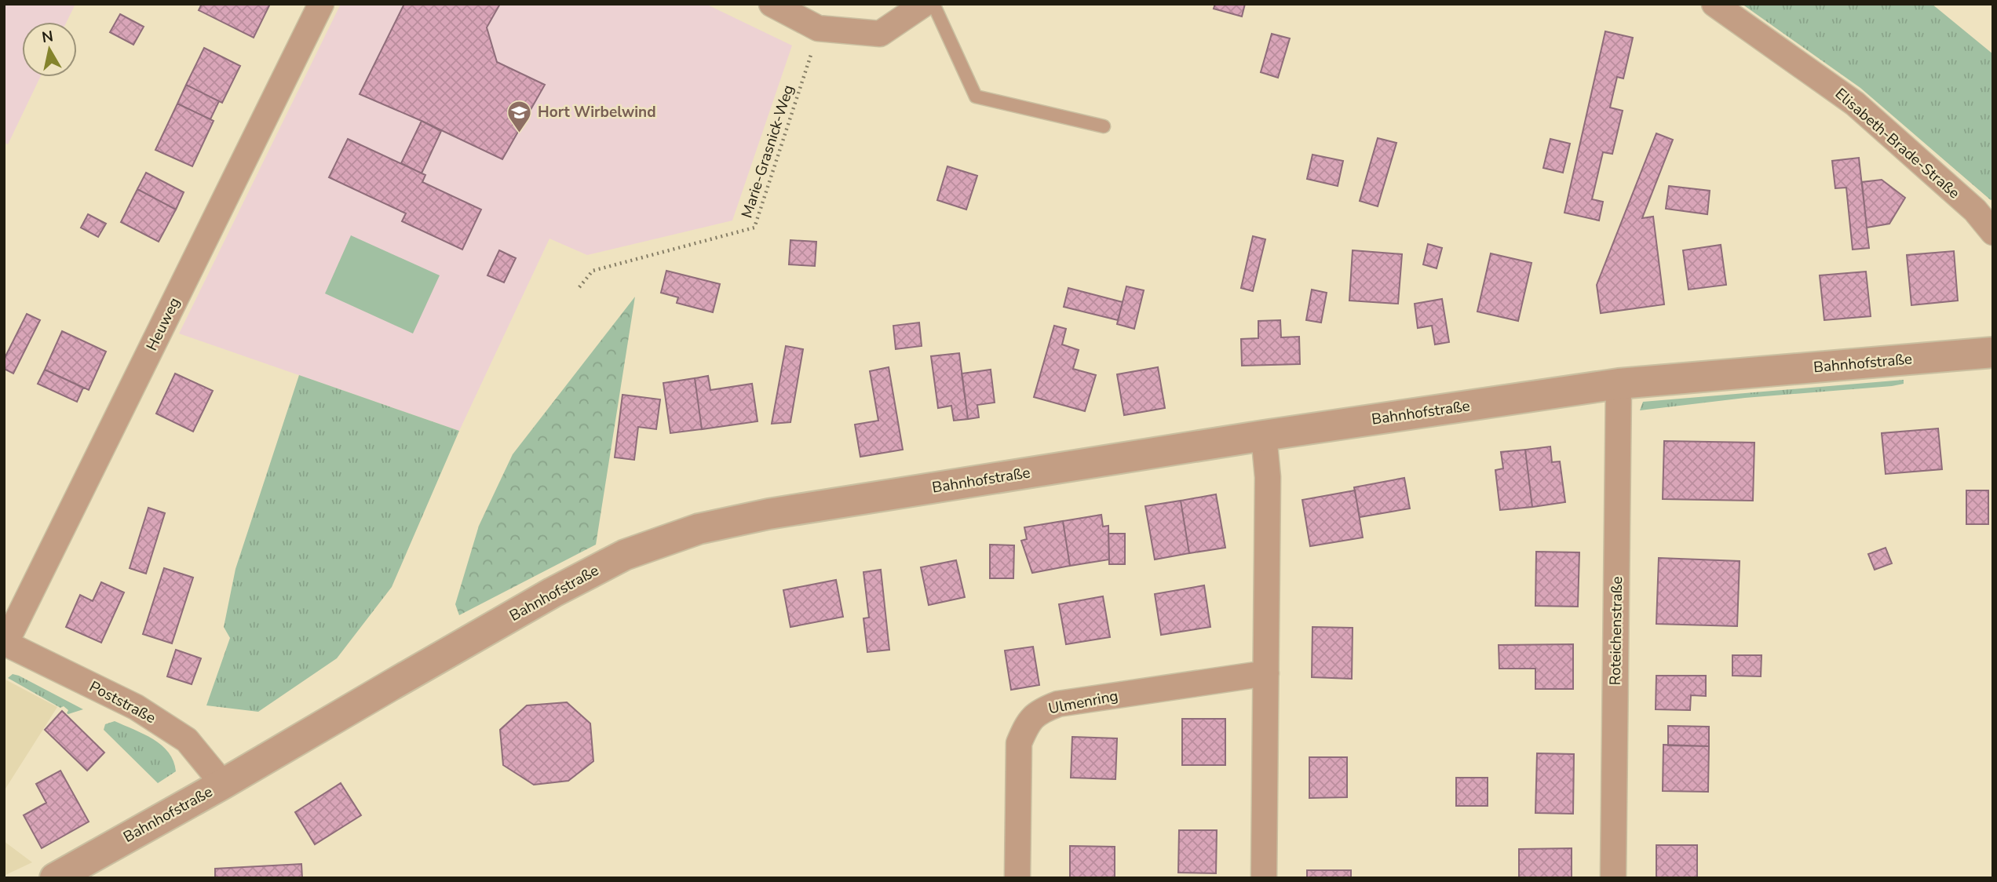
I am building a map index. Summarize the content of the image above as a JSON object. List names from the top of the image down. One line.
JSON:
{"streets":{"street":["Elisabeth-Brade-Straße","Heuweg","Bahnhofstraße","Roteichenstraße","Poststraße","Ulmenring"],"path":["Marie-Grasnick-Weg"]},"crossings":[["Heuweg","Poststraße"],["Bahnhofstraße","Roteichenstraße"],["Bahnhofstraße","Poststraße"]],"places":{"school or university":["Hort Wirbelwind"]},"north":"top"}
